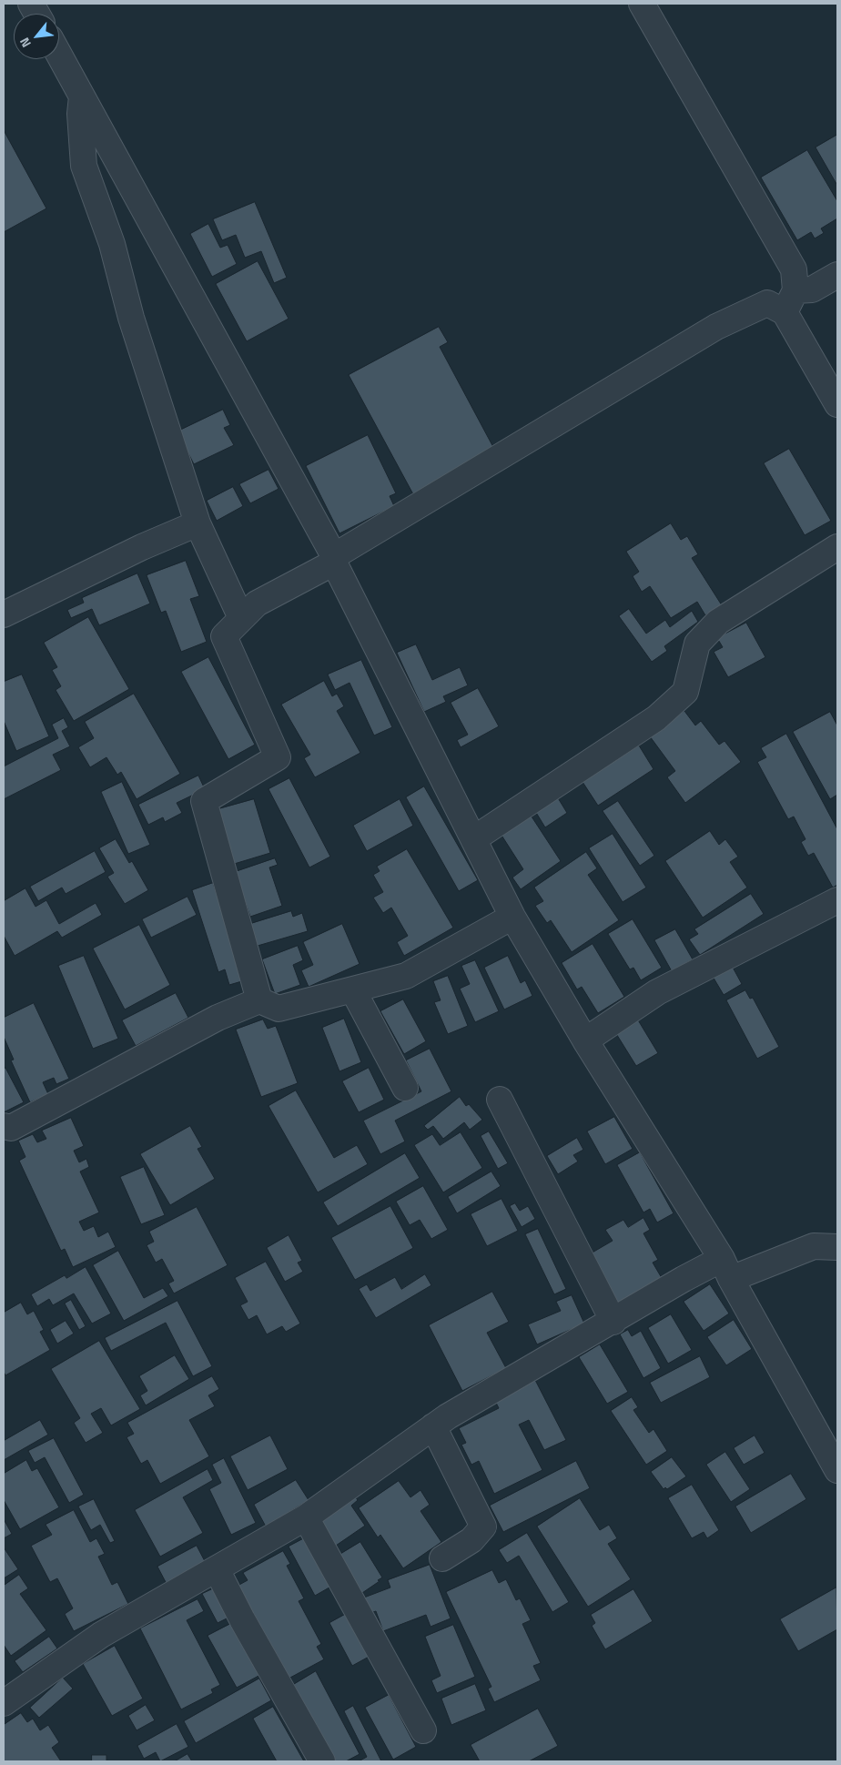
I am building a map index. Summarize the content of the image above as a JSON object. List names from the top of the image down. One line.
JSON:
{"north":"bottom left"}
